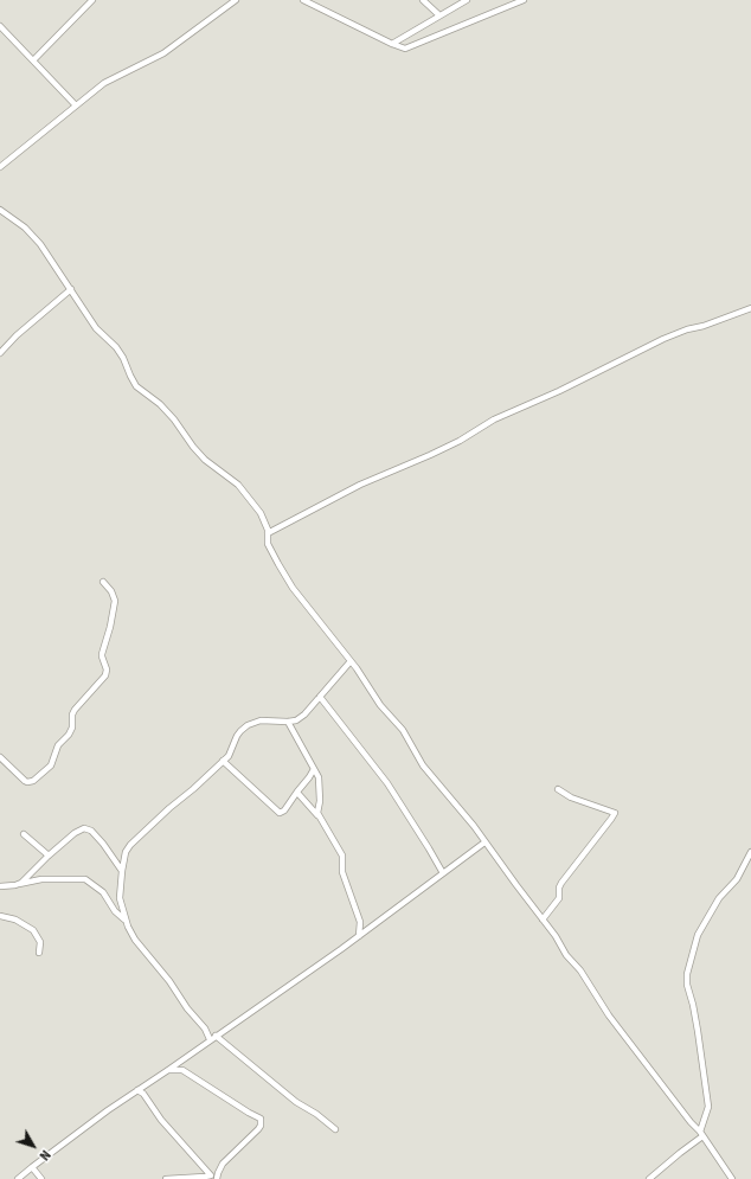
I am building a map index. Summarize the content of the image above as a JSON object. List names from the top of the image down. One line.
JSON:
{"north":"bottom right"}
